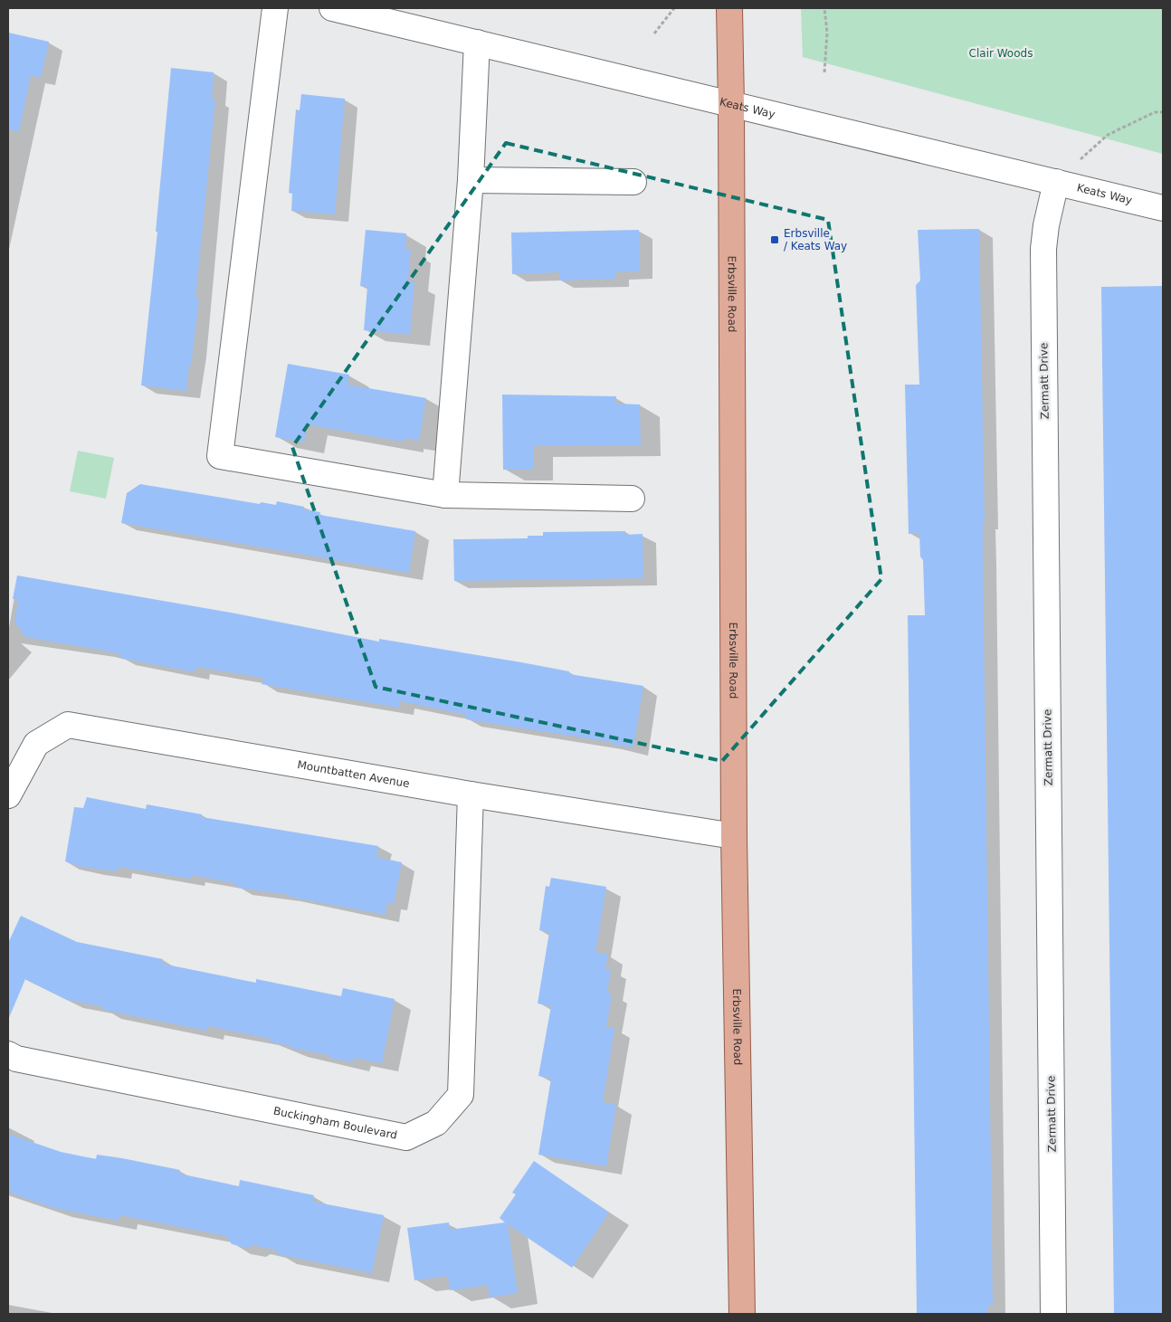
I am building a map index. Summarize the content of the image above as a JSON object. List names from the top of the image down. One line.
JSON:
{"streets":{"main road":["Erbsville Road"],"street":["Keats Way","Zermatt Drive","Mountbatten Avenue","Buckingham Boulevard"]},"crossings":[["Keats Way","Erbsville Road"],["Keats Way","Zermatt Drive"],["Erbsville Road","Mountbatten Avenue"],["Mountbatten Avenue","Buckingham Boulevard"]],"parks":["Clair Woods"],"places":{"transit":["Erbsville / Keats Way"]}}
